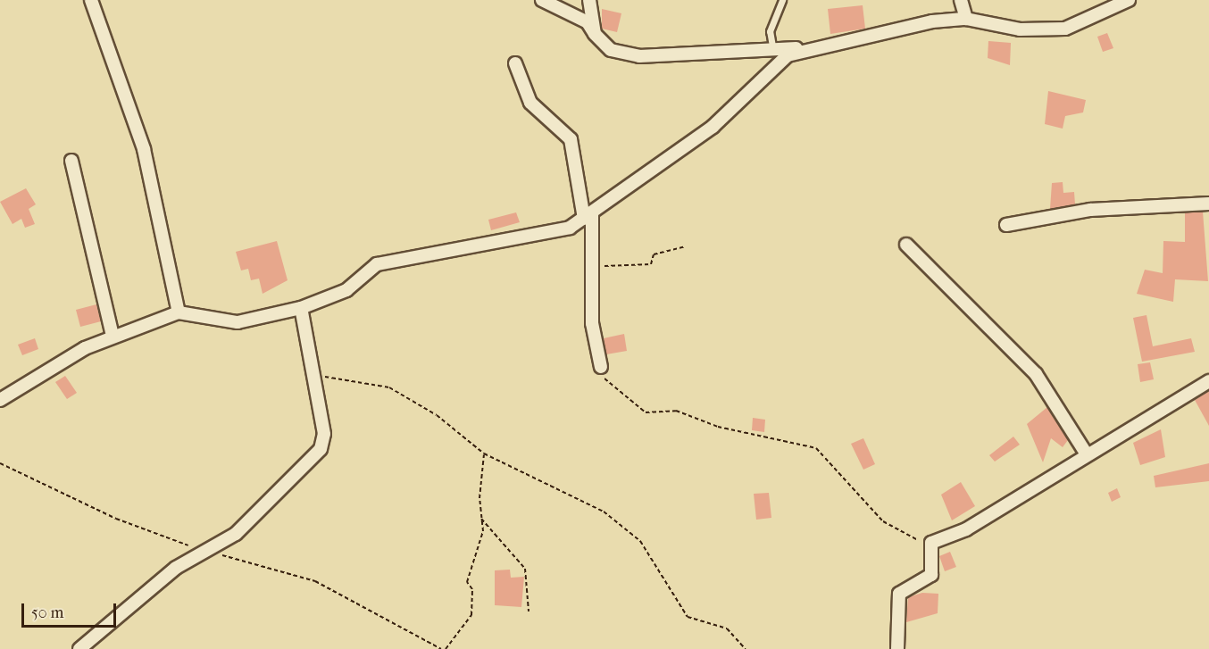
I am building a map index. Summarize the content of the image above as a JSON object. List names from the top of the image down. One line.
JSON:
{"scale_bar":"50 m"}
